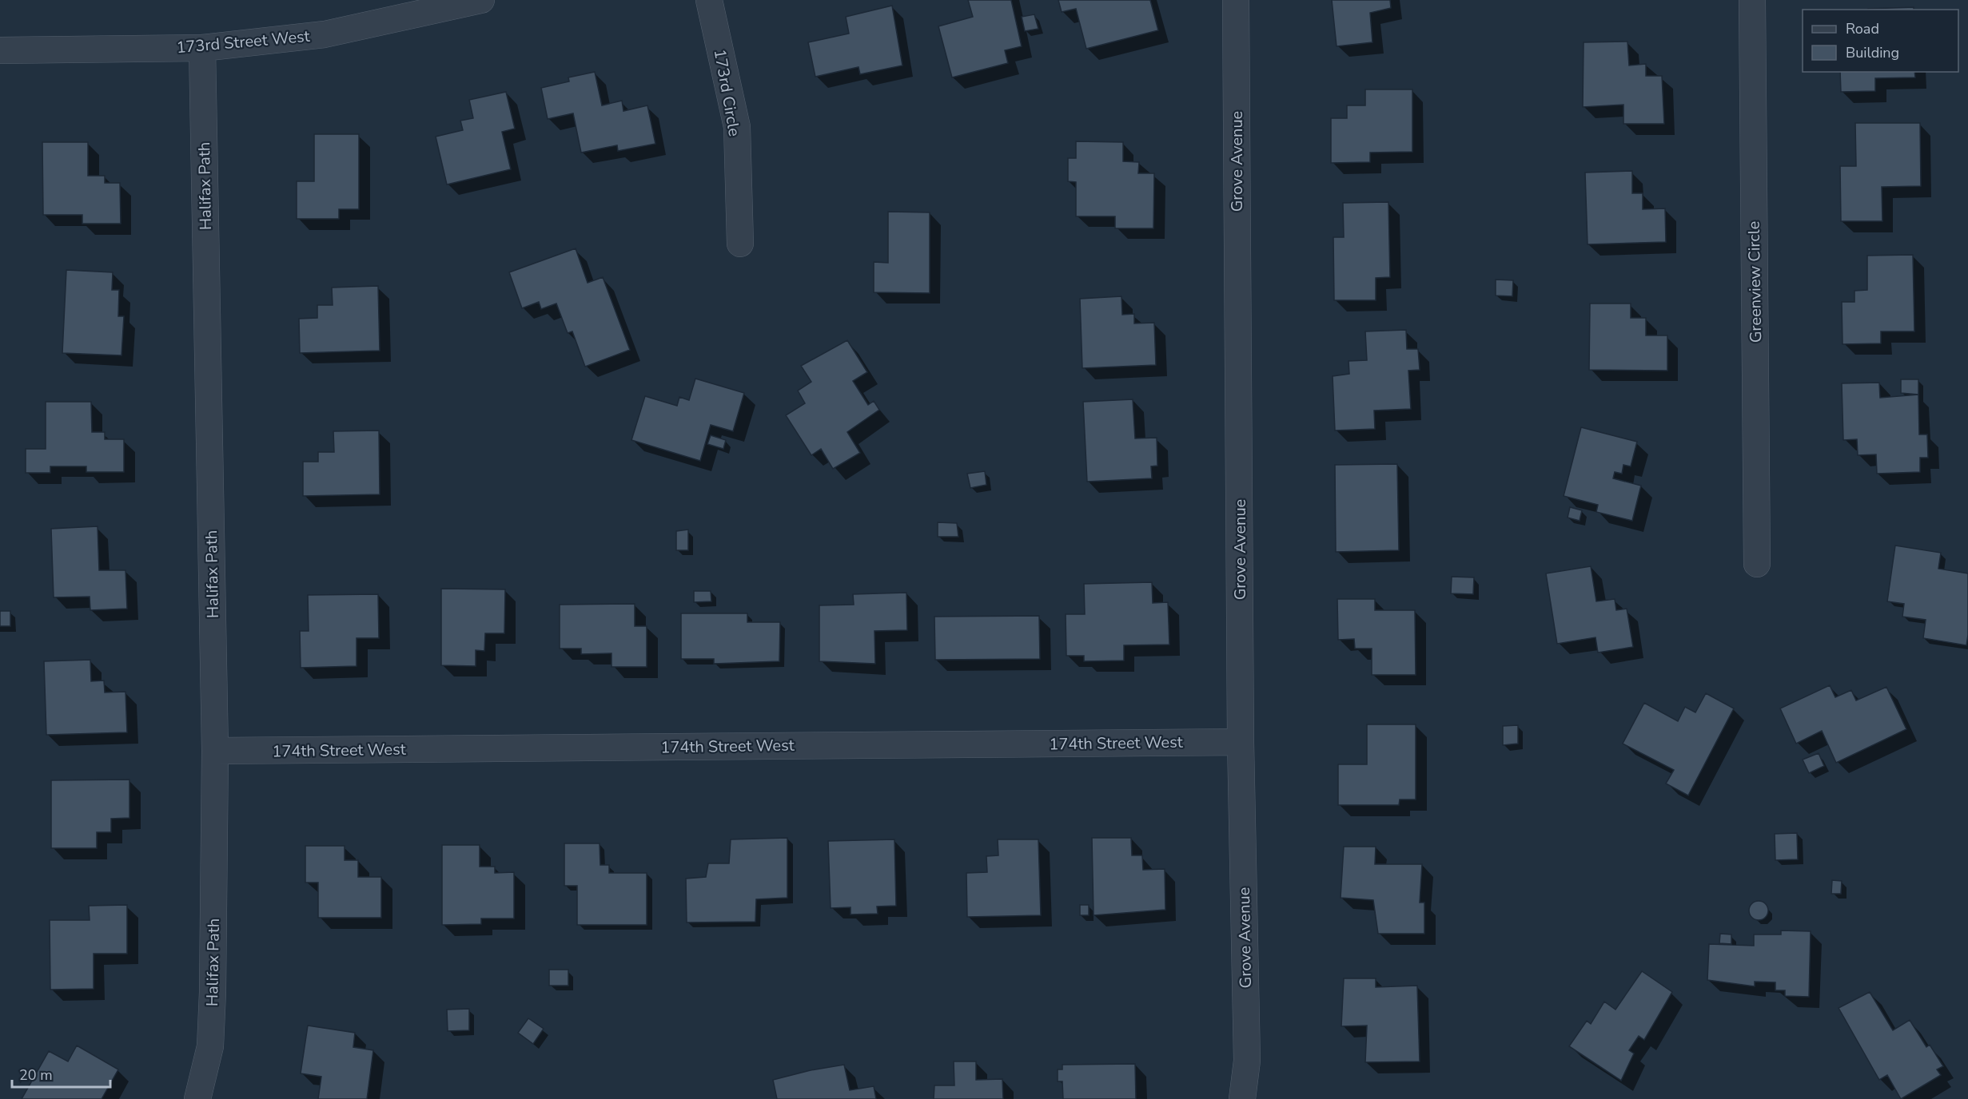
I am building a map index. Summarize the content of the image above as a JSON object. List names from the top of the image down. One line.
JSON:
{"streets":{"street":["173rd Street West","173rd Circle","Grove Avenue","Halifax Path","Greenview Circle","174th Street West"]},"crossings":[["173rd Street West","Halifax Path"],["Grove Avenue","174th Street West"],["Halifax Path","174th Street West"]],"legend":["Road","Building"],"scale_bar":"20 m"}
